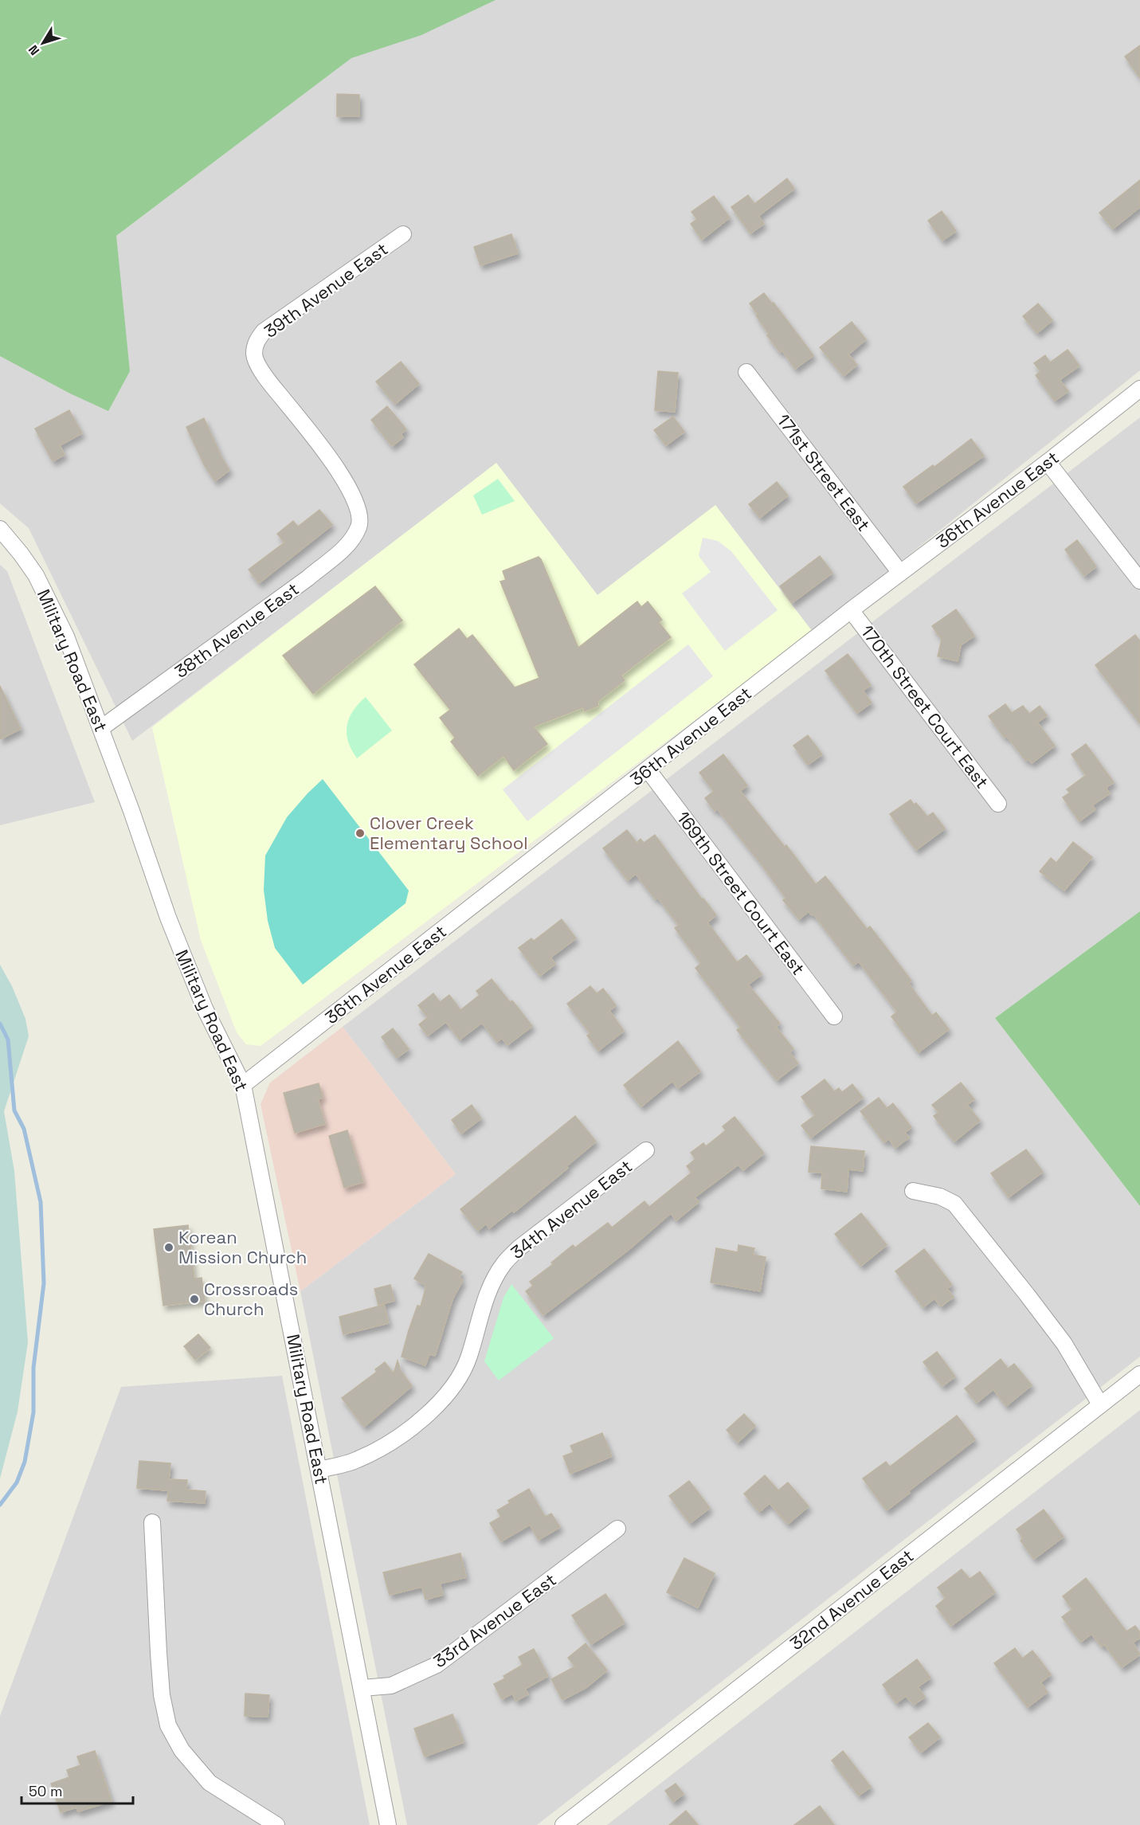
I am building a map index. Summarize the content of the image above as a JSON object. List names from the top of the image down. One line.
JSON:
{"streets":{"street":["39th Avenue East","171st Street East","36th Avenue East","38th Avenue East","Military Road East","170th Street Court East","169th Street Court East","34th Avenue East","32nd Avenue East","33rd Avenue East"]},"crossings":[["39th Avenue East","38th Avenue East"],["171st Street East","36th Avenue East"],["36th Avenue East","Military Road East"],["36th Avenue East","170th Street Court East"],["36th Avenue East","169th Street Court East"],["38th Avenue East","Military Road East"],["Military Road East","34th Avenue East"],["Military Road East","33rd Avenue East"]],"places":["Clover Creek Elementary School","Korean Mission Church","Crossroads Church"],"scale_bar":"50 m","north":"bottom left"}
